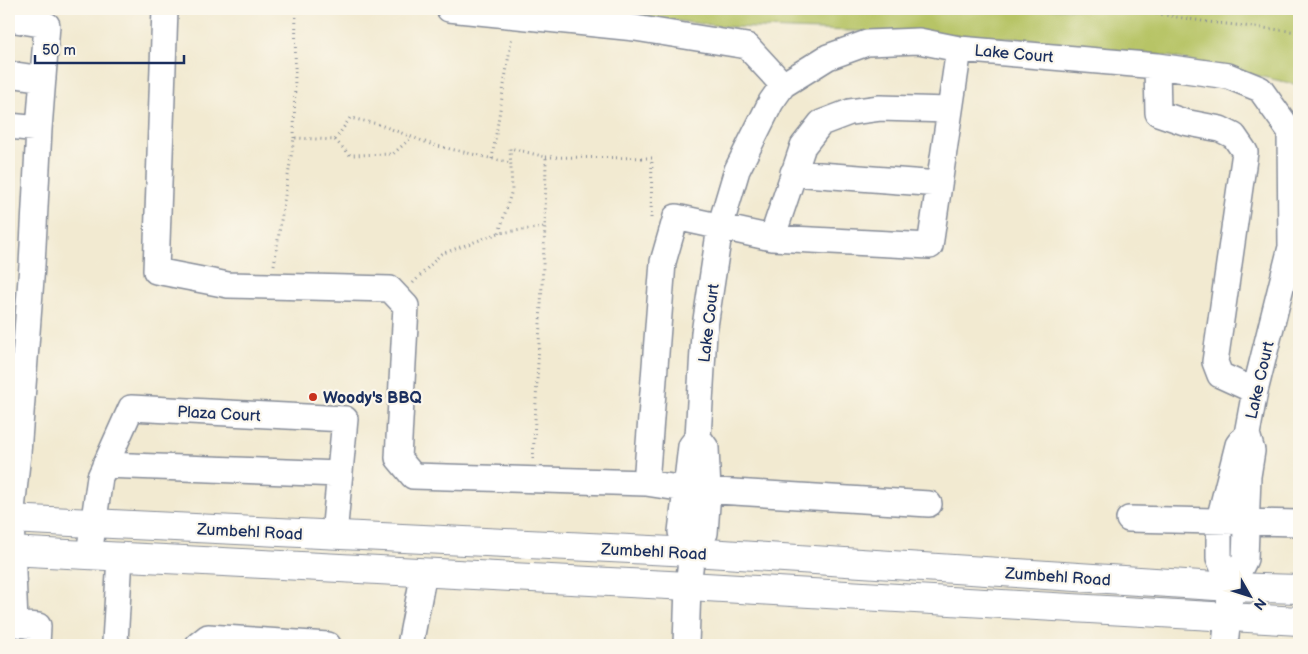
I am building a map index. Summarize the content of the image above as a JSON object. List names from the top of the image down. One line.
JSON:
{"streets":{"main road":["Zumbehl Road"],"street":["Lake Court","Plaza Court"]},"crossings":[["Lake Court","Zumbehl Road"],["Plaza Court","Zumbehl Road"]],"places":["Woody's BBQ"],"scale_bar":"50 m","north":"bottom right"}
